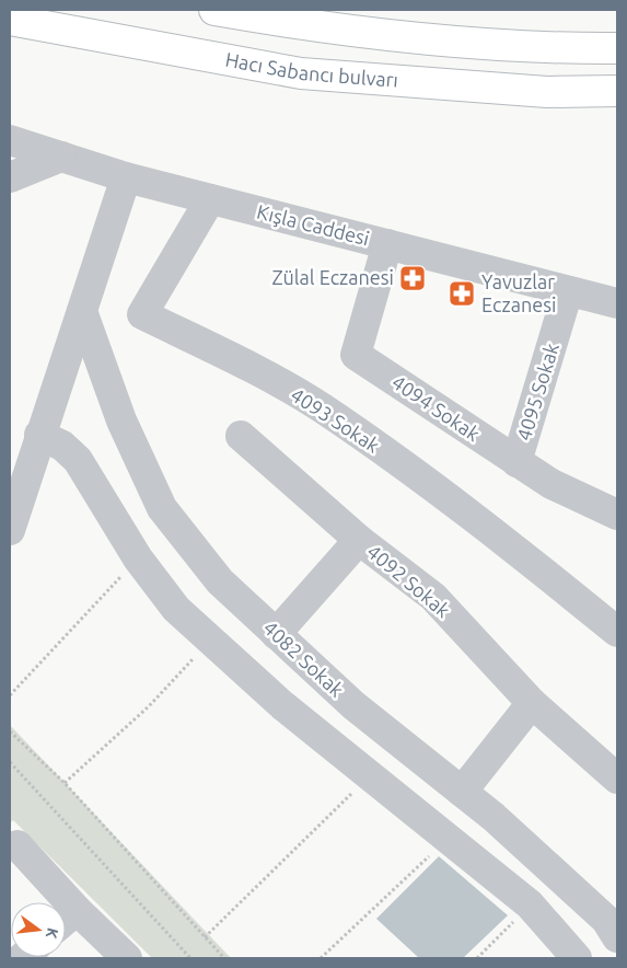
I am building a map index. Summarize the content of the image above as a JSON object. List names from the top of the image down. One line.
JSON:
{"streets":{"main road":["Hacı Sabancı bulvarı"],"street":["Kışla Caddesi","4095 Sokak","4094 Sokak","4093 Sokak","4092 Sokak","4082 Sokak"]},"crossings":[["Kışla Caddesi","4095 Sokak"],["Kışla Caddesi","4094 Sokak"],["Kışla Caddesi","4093 Sokak"],["4095 Sokak","4094 Sokak"]],"places":{"pharmacy":["Zülal Eczanesi","Yavuzlar Eczanesi"]},"north":"right"}
